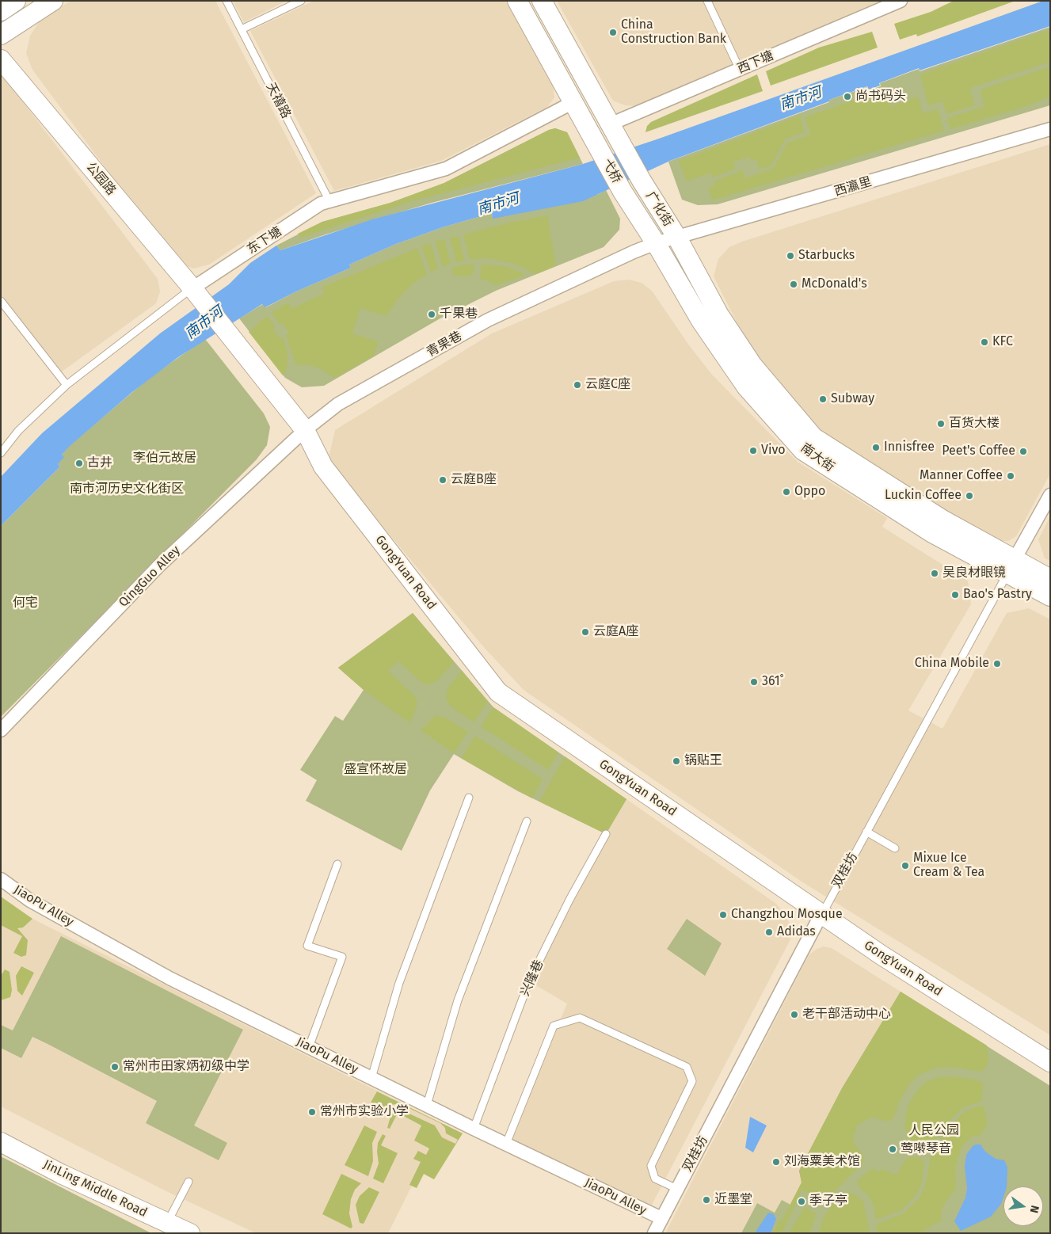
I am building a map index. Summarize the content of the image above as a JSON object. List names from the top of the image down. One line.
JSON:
{"streets":{"main road":["弋桥","公园路","广化街","南大街","GongYuan Road","JinLing Middle Road"],"street":["西下塘","西瀛里","东下塘","青果巷","QingGuo Alley","双桂坊","JiaoPu Alley"],"lane":["天禧路","兴隆巷"]},"crossings":[["西下塘","弋桥"],["天禧路","东下塘"],["弋桥","广化街"],["弋桥","东下塘"],["公园路","东下塘"],["公园路","青果巷"],["公园路","GongYuan Road"],["公园路","QingGuo Alley"],["西瀛里","广化街"],["西瀛里","青果巷"],["西瀛里","南大街"],["广化街","青果巷"],["广化街","南大街"],["青果巷","南大街"],["青果巷","GongYuan Road"],["青果巷","QingGuo Alley"],["南大街","双桂坊"],["GongYuan Road","QingGuo Alley"],["GongYuan Road","双桂坊"],["双桂坊","JiaoPu Alley"],["JiaoPu Alley","兴隆巷"]],"water":["南市河"],"parks":["李伯元故居","南市河历史文化街区","何宅","盛宣怀故居","人民公园"],"places":["China Construction Bank","尚书码头","Starbucks","McDonald's","千果巷","KFC","云庭C座","Subway","百货大楼","Innisfree","Vivo","Peet's Coffee","古井","Manner Coffee","云庭B座","Oppo","Luckin Coffee","吴良材眼镜","Bao's Pastry","云庭A座","China Mobile","361˚","锅贴王","Mixue Ice Cream & Tea","Changzhou Mosque","Adidas","老干部活动中心","常州市田家炳初级中学","常州市实验小学","莺啭琴音","刘海粟美术馆","近墨堂","季子亭"],"north":"right"}
